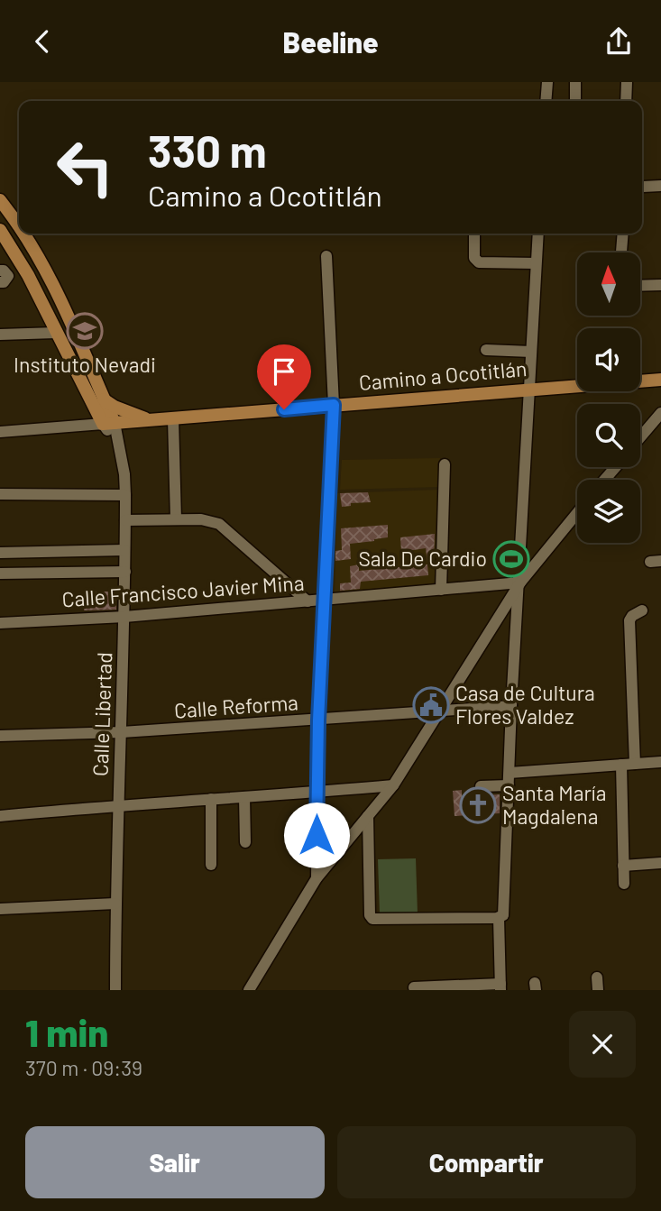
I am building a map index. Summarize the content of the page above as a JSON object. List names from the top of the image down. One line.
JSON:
{"streets":{"main road":["Camino a Ocotitlán"],"street":["Calle Francisco Javier Mina","Calle Reforma","Calle Libertad"]},"crossings":[["Camino a Ocotitlán","Calle Libertad"],["Calle Francisco Javier Mina","Calle Libertad"],["Calle Reforma","Calle Libertad"]],"places":{"school or university":["Instituto Nevadi"],"sports":["Sala De Cardio"],"public building":["Casa de Cultura Flores Valdez"],"church":["Santa María Magdalena"]},"north":"top","page":{"header":"Beeline","turn":["330 m","Camino a Ocotitlán"],"heading":["1 min","370 m · 09:39"],"buttons":["Salir","Compartir"]}}
